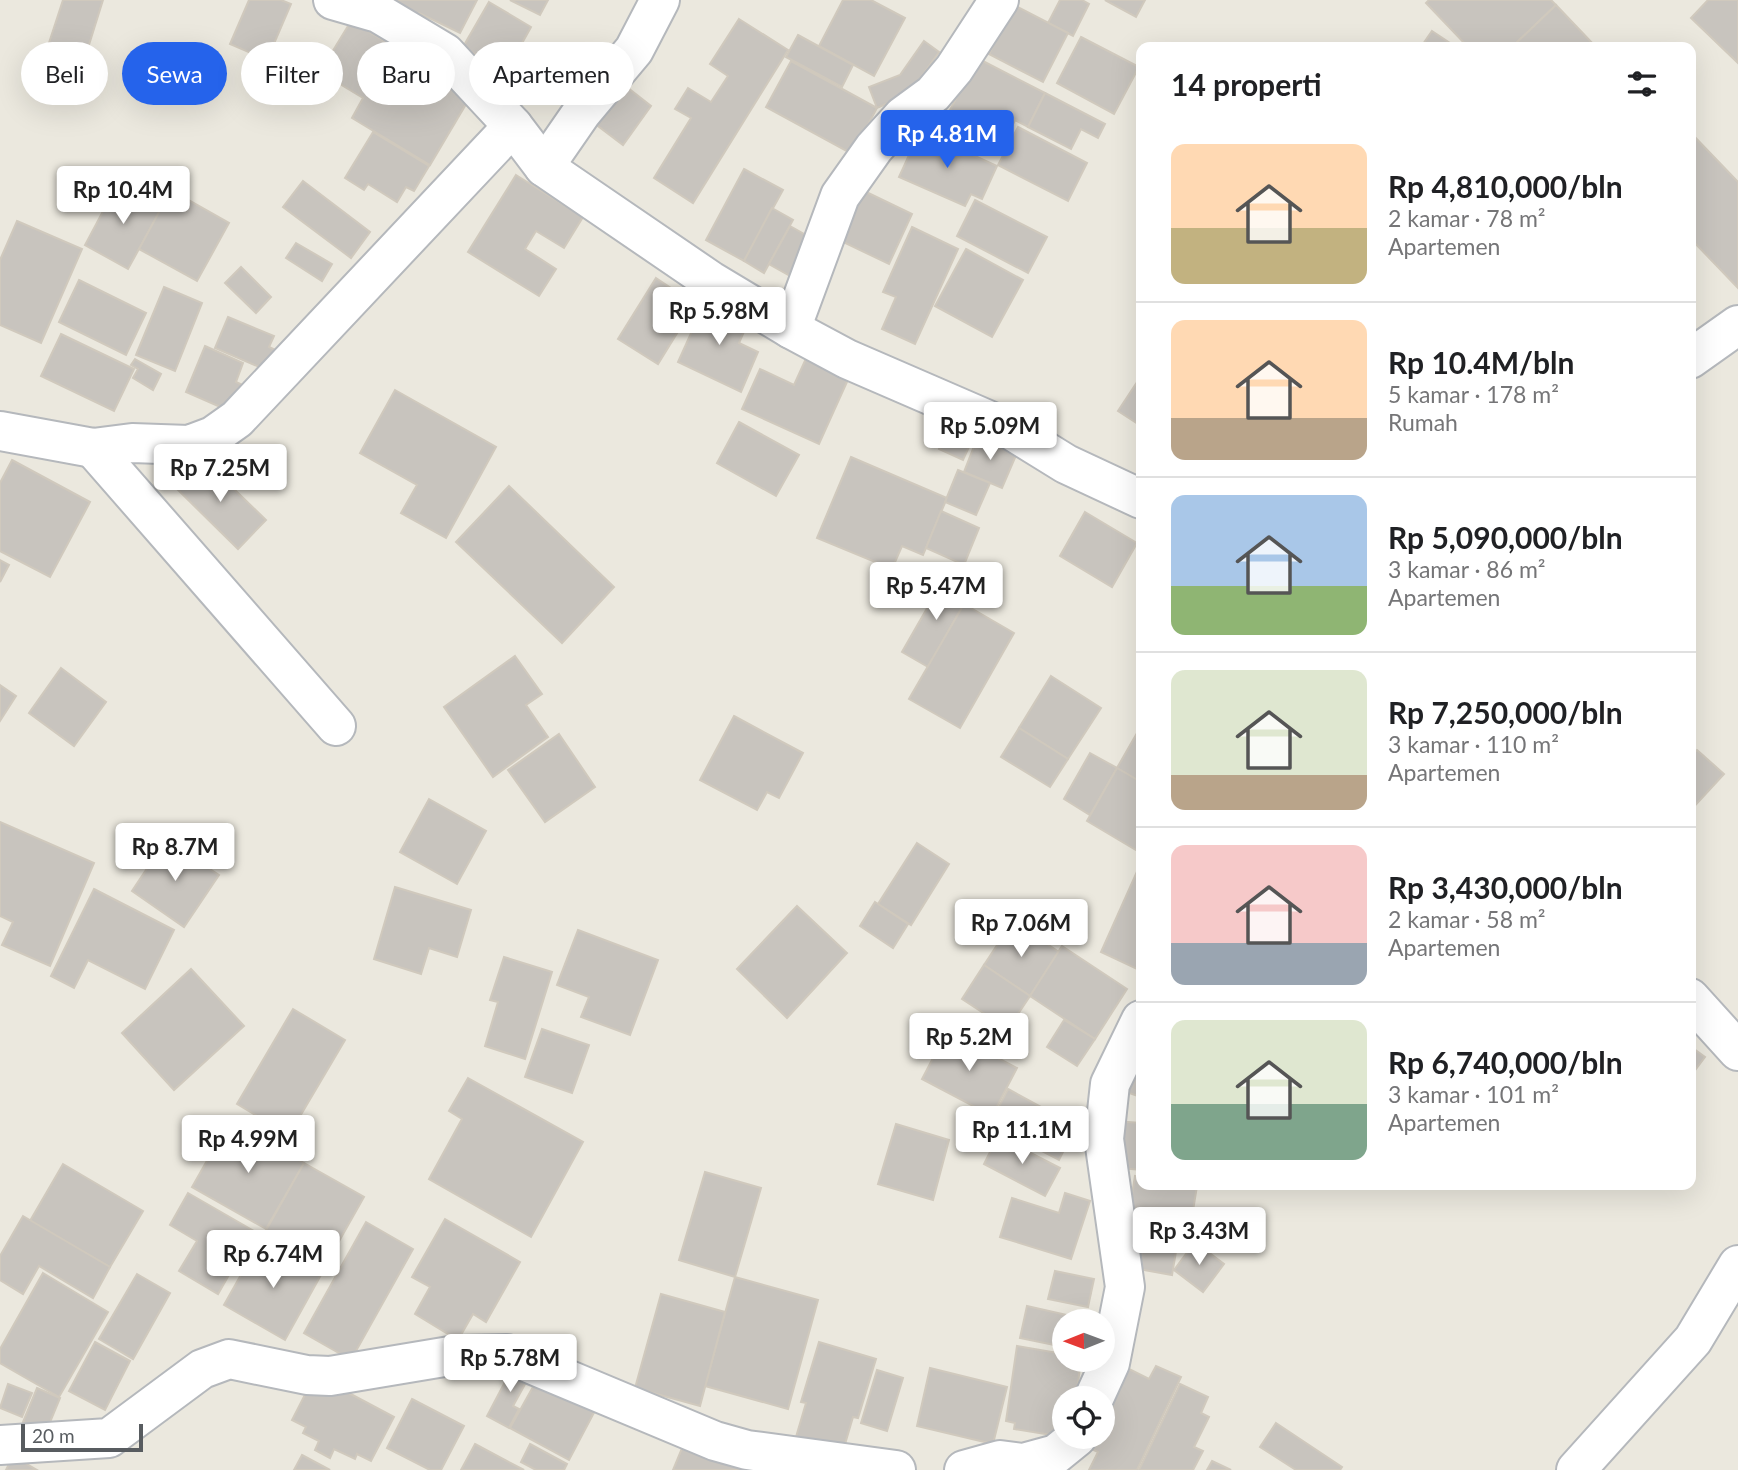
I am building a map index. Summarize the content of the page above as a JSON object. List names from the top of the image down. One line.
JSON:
{"scale_bar":"20 m","north":"left","page":{"chip":["Beli","Sewa","Filter","Baru","Apartemen"],"heading":"14 properti","price":["Rp 4.81M","Rp 10.4M","Rp 5.98M","Rp 5.09M","Rp 7.25M","Rp 5.47M","Rp 8.7M","Rp 7.06M","Rp 5.2M","Rp 11.1M","Rp 4.99M","Rp 3.43M","Rp 6.74M","Rp 5.78M"],"list":[{"name":"Rp 4,810,000/bln","note":"2 kamar · 78 m² · Apartemen"},{"name":"Rp 10.4M/bln","note":"5 kamar · 178 m² · Rumah"},{"name":"Rp 5,090,000/bln","note":"3 kamar · 86 m² · Apartemen"},{"name":"Rp 7,250,000/bln","note":"3 kamar · 110 m² · Apartemen"},{"name":"Rp 3,430,000/bln","note":"2 kamar · 58 m² · Apartemen"},{"name":"Rp 6,740,000/bln","note":"3 kamar · 101 m² · Apartemen"}],"scale":"20 m"}}
